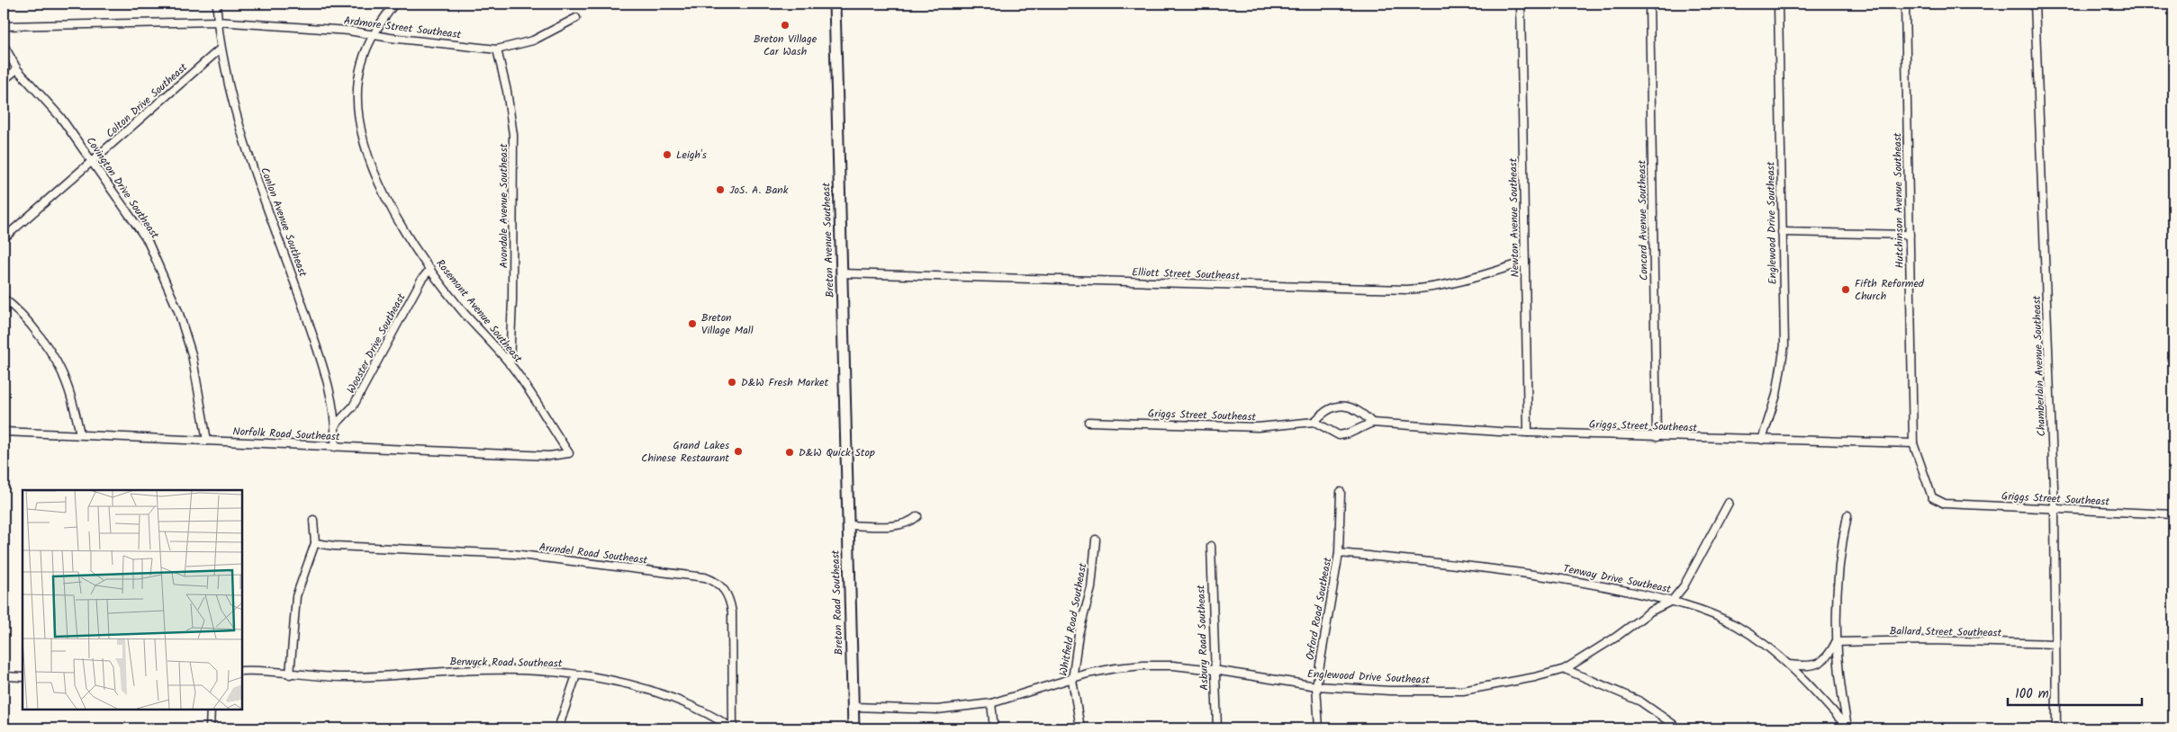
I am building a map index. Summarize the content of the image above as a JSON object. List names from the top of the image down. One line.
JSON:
{"streets":{"main road":["Breton Avenue Southeast","Breton Road Southeast"],"street":["Ardmore Street Southeast","Colton Drive Southeast","Covington Drive Southeast","Hutchinson Avenue Southeast","Avondale Avenue Southeast","Newton Avenue Southeast","Concord Avenue Southeast","Conlon Avenue Southeast","Englewood Drive Southeast","Elliott Street Southeast","Rosemont Avenue Southeast","Wooster Drive Southeast","Chamberlain Avenue Southeast","Griggs Street Southeast","Norfolk Road Southeast","Arundel Road Southeast","Tenway Drive Southeast","Oxford Road Southeast","Whitfield Road Southeast","Ballard Street Southeast","Asbury Road Southeast","Berwyck Road Southeast"]},"crossings":[["Ardmore Street Southeast","Avondale Avenue Southeast"],["Ardmore Street Southeast","Conlon Avenue Southeast"],["Ardmore Street Southeast","Rosemont Avenue Southeast"],["Colton Drive Southeast","Covington Drive Southeast"],["Colton Drive Southeast","Conlon Avenue Southeast"],["Covington Drive Southeast","Norfolk Road Southeast"],["Hutchinson Avenue Southeast","Griggs Street Southeast"],["Avondale Avenue Southeast","Rosemont Avenue Southeast"],["Newton Avenue Southeast","Elliott Street Southeast"],["Newton Avenue Southeast","Griggs Street Southeast"],["Concord Avenue Southeast","Griggs Street Southeast"],["Conlon Avenue Southeast","Wooster Drive Southeast"],["Conlon Avenue Southeast","Norfolk Road Southeast"],["Englewood Drive Southeast","Griggs Street Southeast"],["Englewood Drive Southeast","Tenway Drive Southeast"],["Englewood Drive Southeast","Breton Road Southeast"],["Englewood Drive Southeast","Oxford Road Southeast"],["Englewood Drive Southeast","Whitfield Road Southeast"],["Englewood Drive Southeast","Asbury Road Southeast"],["Breton Avenue Southeast","Elliott Street Southeast"],["Breton Avenue Southeast","Breton Road Southeast"],["Rosemont Avenue Southeast","Wooster Drive Southeast"],["Rosemont Avenue Southeast","Norfolk Road Southeast"],["Chamberlain Avenue Southeast","Griggs Street Southeast"],["Chamberlain Avenue Southeast","Ballard Street Southeast"],["Arundel Road Southeast","Berwyck Road Southeast"],["Tenway Drive Southeast","Oxford Road Southeast"]],"places":["Breton Village Car Wash","Leigh's","JoS. A. Bank","Fifth Reformed Church","Breton Village Mall","D&W Fresh Market","Grand Lakes Chinese Restaurant","D&W Quick Stop"],"scale_bar":"100 m"}
